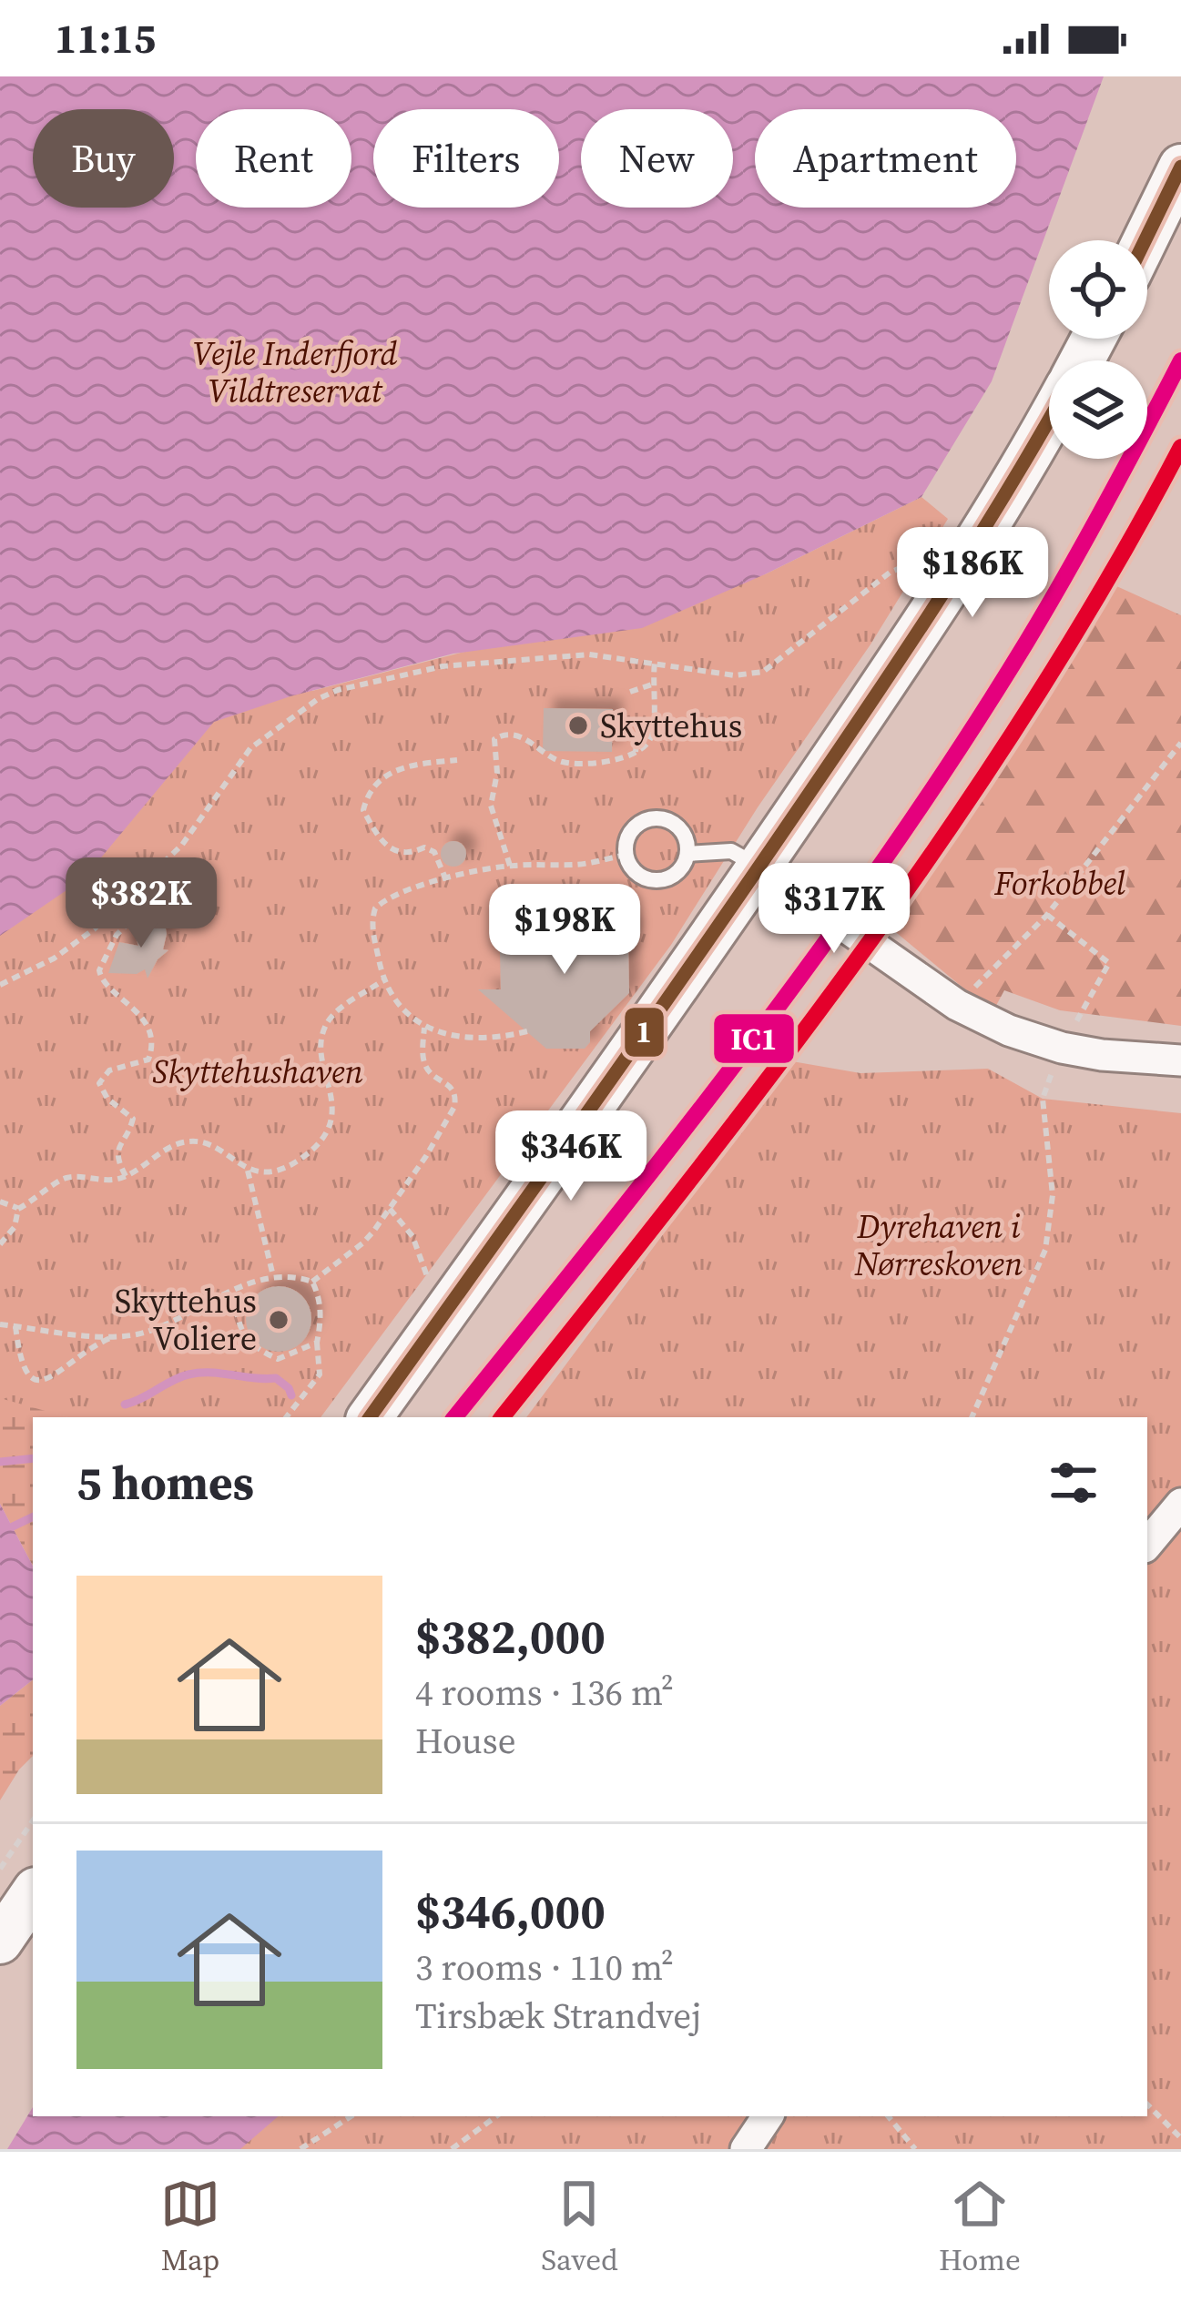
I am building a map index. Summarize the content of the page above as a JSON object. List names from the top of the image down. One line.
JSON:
{"parks":["Vejle Inderfjord Vildtreservat","Forkobbel","Skyttehushaven","Dyrehaven i Nørreskoven"],"places":["Skyttehus","Skyttehus Voliere"],"lines":["transit line 1","transit line IC1"],"page":{"status":"11:15","chip":["Buy","Rent","Filters","New","Apartment"],"price":["$186K","$382K","$317K","$198K","$346K"],"heading":"5 homes","list":[{"name":"$382,000","note":"4 rooms · 136 m² · House"},{"name":"$346,000","note":"3 rooms · 110 m² · Tirsbæk Strandvej"}],"tabs":["Map","Saved","Home"]}}
